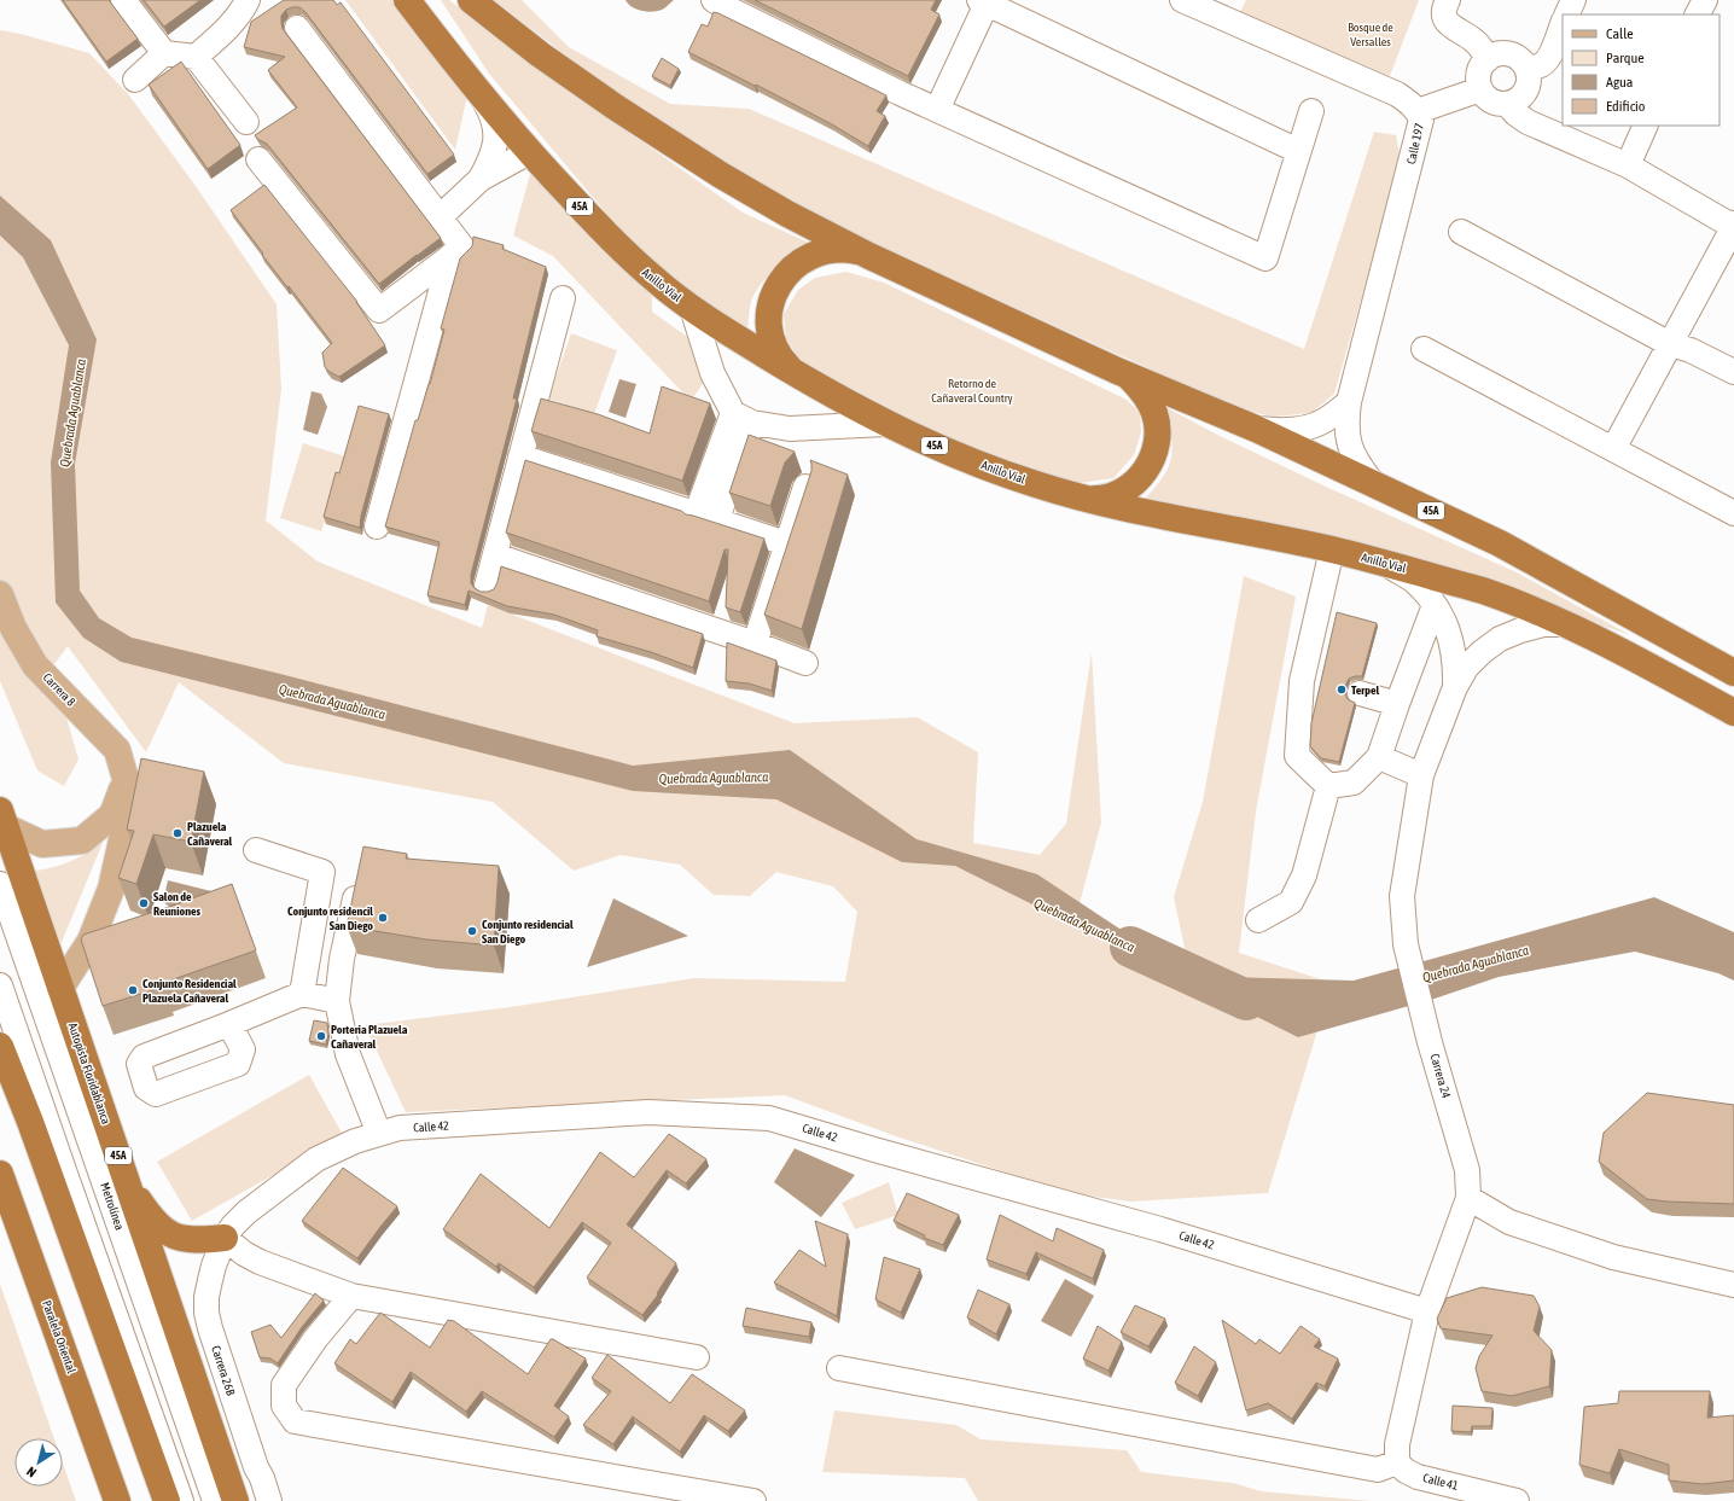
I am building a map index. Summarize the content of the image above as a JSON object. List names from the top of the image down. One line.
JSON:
{"streets":{"highway":["45A","Anillo Víal","Autopista Floridablanca","Paralela Oriental"],"main road":["Carrera 8"],"street":["Calle 197","Carrera 24","Calle 42","Metrolínea","Carrera 26B","Calle 41"]},"crossings":[["Calle 197","45A"],["Anillo Víal","Carrera 24"],["Carrera 8","Autopista Floridablanca"],["Carrera 24","Calle 42"],["Carrera 24","Calle 41"],["Calle 42","Carrera 26B"]],"water":["Quebrada Aguablanca"],"parks":["Bosque de Versalles","Retorno de Cañaveral Country"],"places":["Terpel","Plazuela Cañaveral","Salon de Reuniones","Conjunto residencil San Diego","Conjunto residencial San Diego","Conjunto Residencial Plazuela Cañaveral","Porteria Plazuela Cañaveral"],"legend":["Calle","Parque","Agua","Edificio"],"north":"bottom left"}
